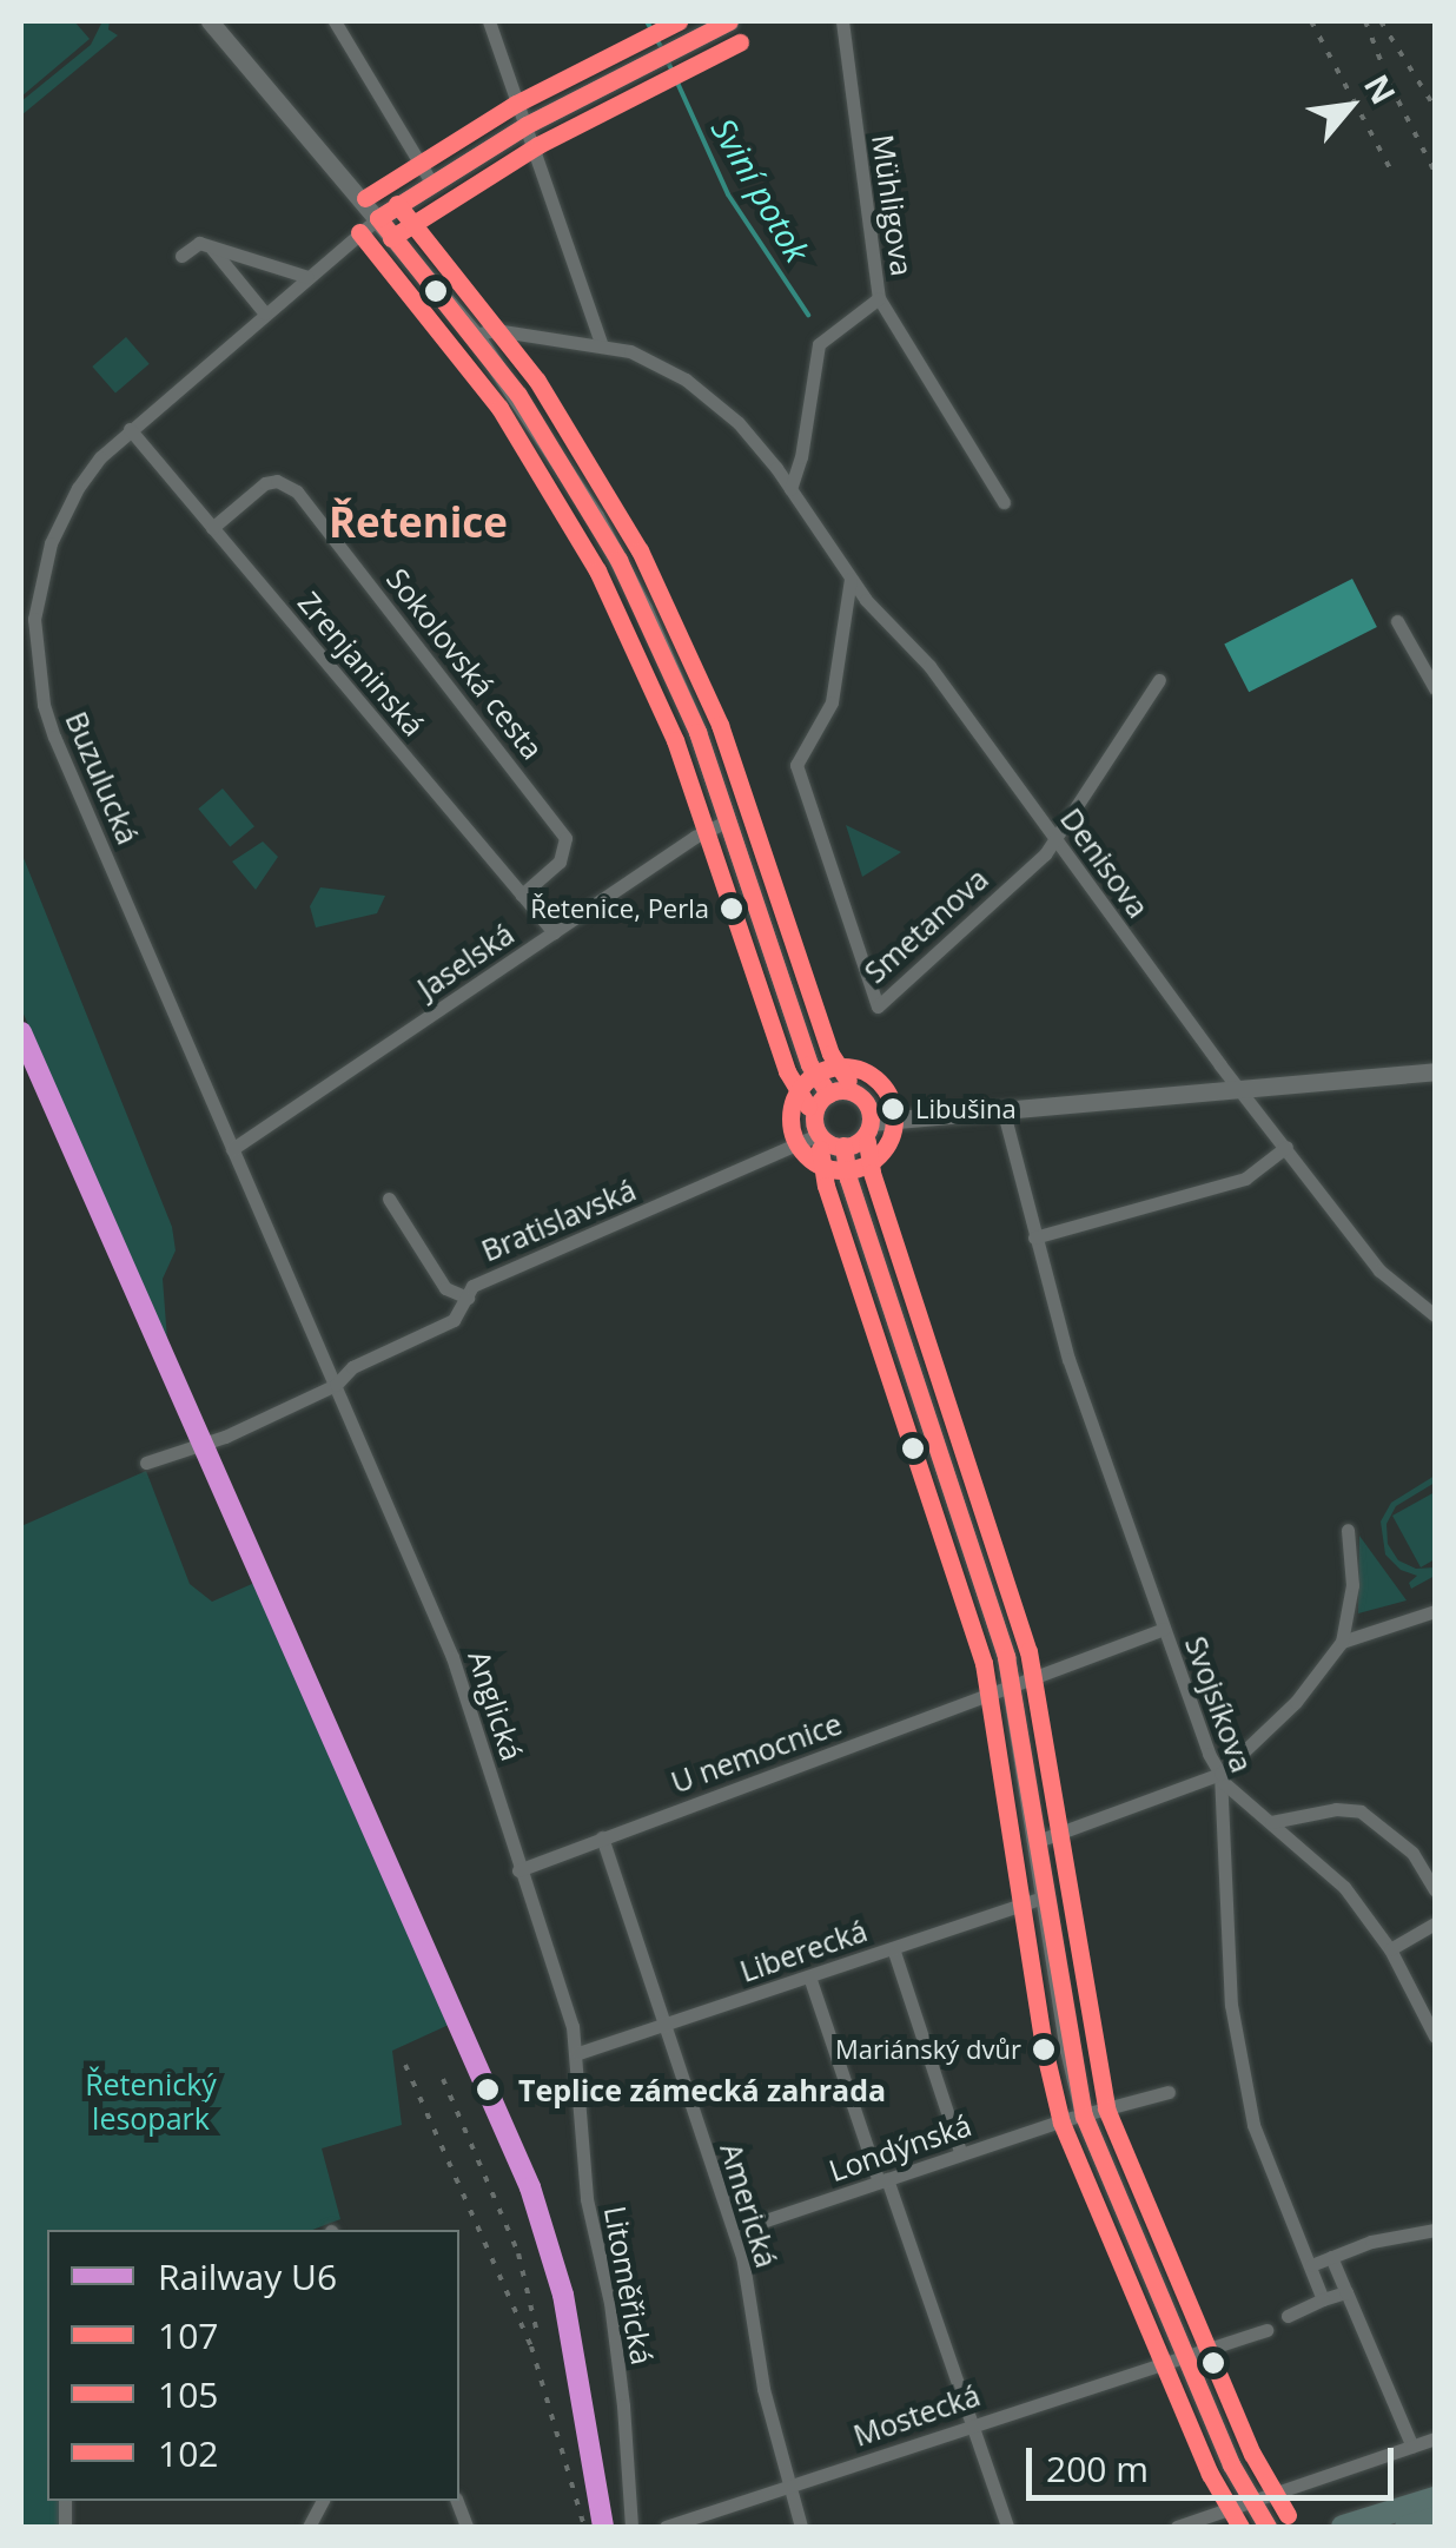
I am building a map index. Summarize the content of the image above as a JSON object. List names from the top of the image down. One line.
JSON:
{"streets":{"street":["Mühligova","Zrenjaninská","Sokolovská cesta","Buzulucká","Denisova","Smetanova","Jaselská","Bratislavská","Svojsíkova","Anglická","U nemocnice","Liberecká","Londýnská","Americká","Litoměřická","Mostecká"]},"crossings":[["Zrenjaninská","Sokolovská cesta"],["Zrenjaninská","Buzulucká"],["Zrenjaninská","Jaselská"],["Buzulucká","Jaselská"],["Buzulucká","Bratislavská"],["Buzulucká","Anglická"],["Denisova","Smetanova"],["Bratislavská","Anglická"],["Svojsíkova","U nemocnice"],["Anglická","U nemocnice"],["Anglická","Liberecká"],["Anglická","Litoměřická"],["U nemocnice","Americká"],["Liberecká","Americká"],["Liberecká","Litoměřická"],["Londýnská","Americká"],["Americká","Mostecká"]],"districts":["Řetenice"],"water":["Sviní potok"],"parks":["Řetenický lesopark"],"places":["Řetenice, Perla","Libušina","Mariánský dvůr","Teplice zámecká zahrada"],"lines":["transit line 107","transit line 102","transit line 105","rail line U6"],"legend":["Railway U6","107","105","102"],"scale_bar":"200 m","north":"top right"}
